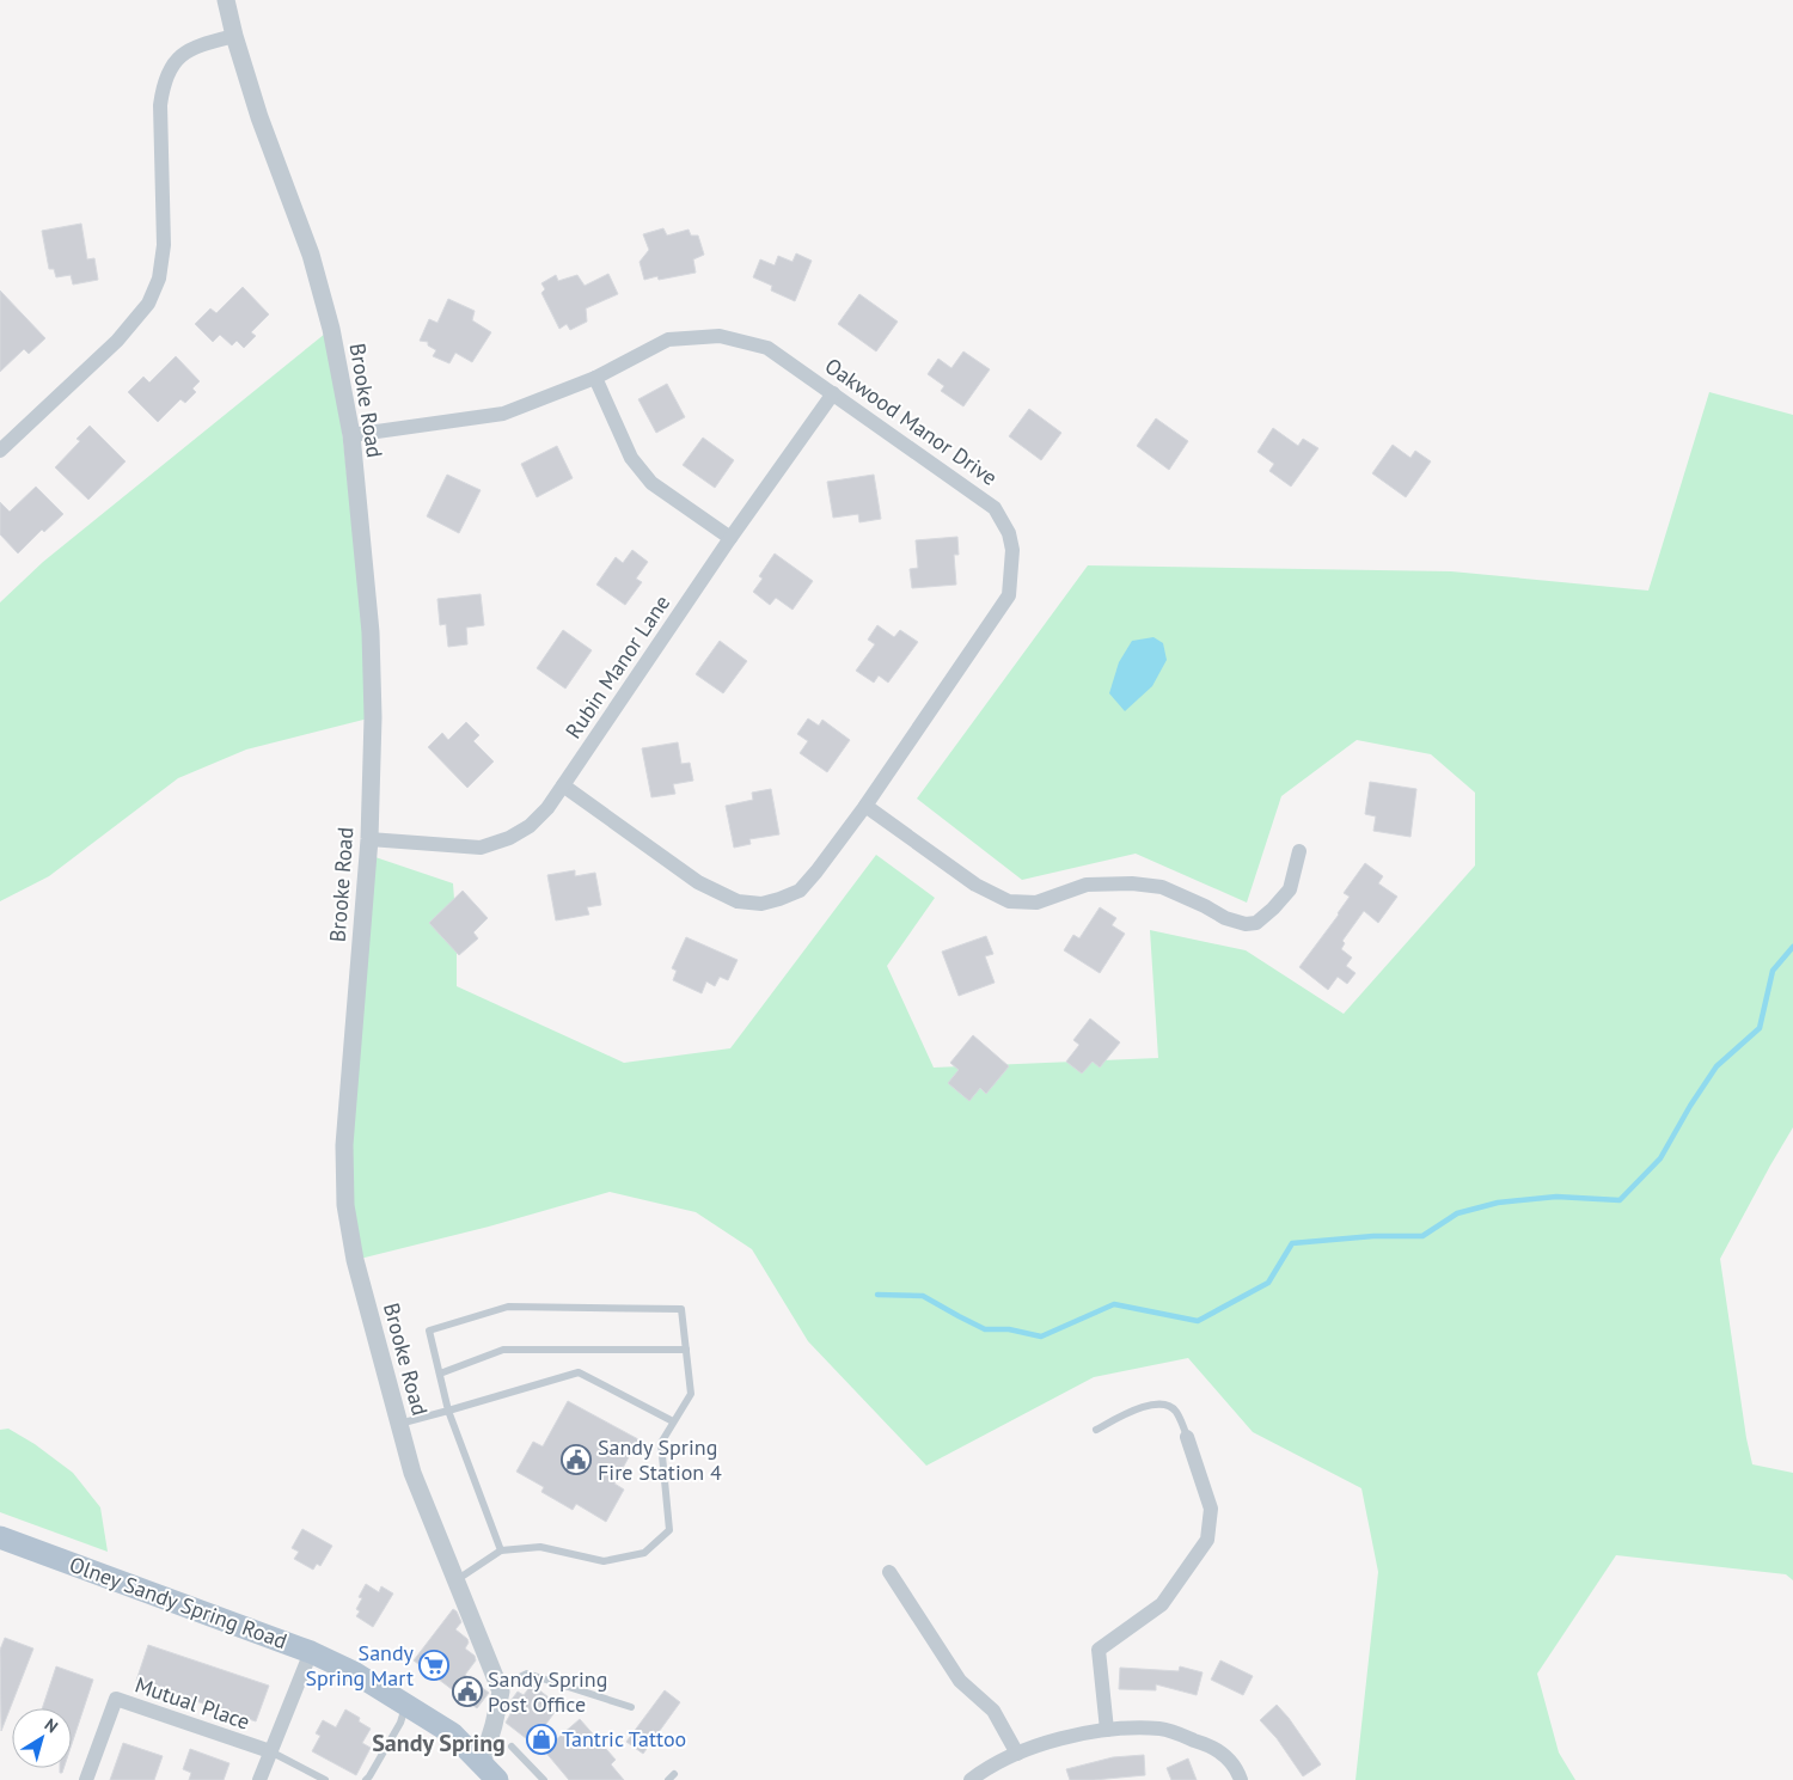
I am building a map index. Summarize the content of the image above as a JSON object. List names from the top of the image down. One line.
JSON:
{"streets":{"main road":["Olney Sandy Spring Road"],"street":["Brooke Road","Oakwood Manor Drive","Rubin Manor Lane","Mutual Place"]},"crossings":[["Brooke Road","Oakwood Manor Drive"],["Brooke Road","Rubin Manor Lane"],["Brooke Road","Olney Sandy Spring Road"],["Oakwood Manor Drive","Rubin Manor Lane"]],"districts":["Sandy Spring"],"places":{"public building":["Sandy Spring Fire Station 4","Sandy Spring Post Office"],"supermarket":["Sandy Spring Mart"],"shop":["Tantric Tattoo"]},"north":"top right"}
